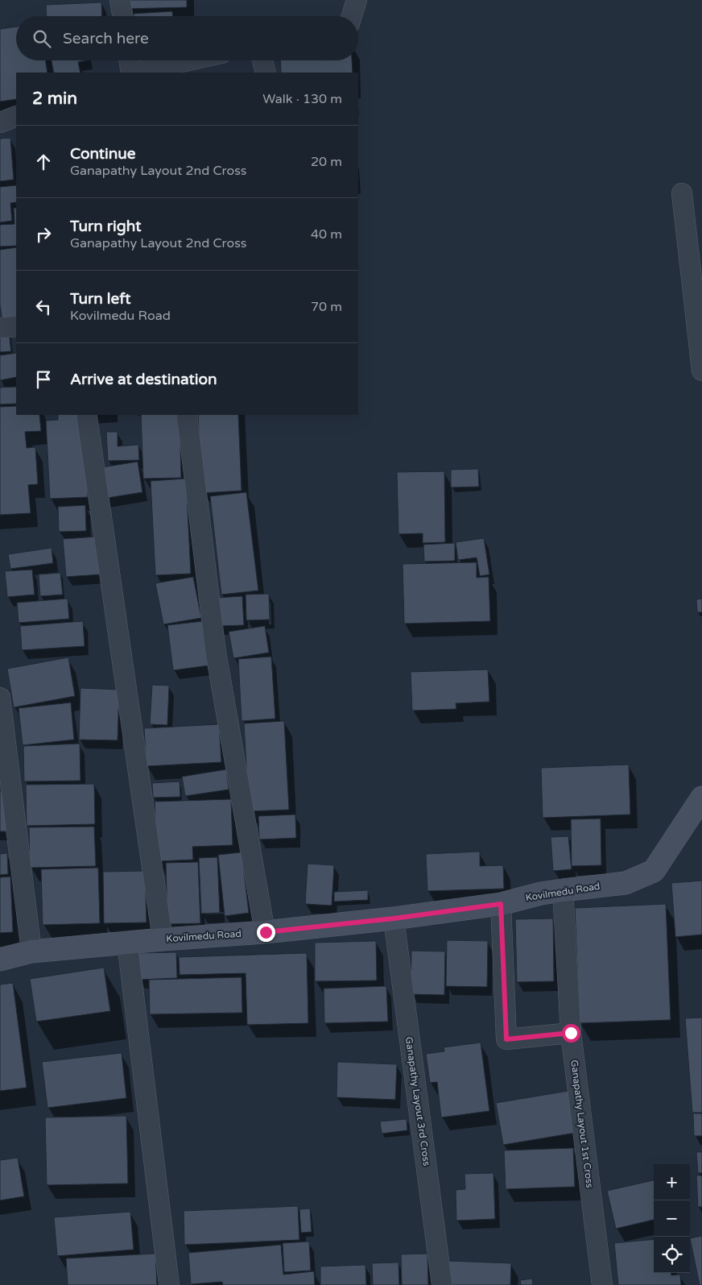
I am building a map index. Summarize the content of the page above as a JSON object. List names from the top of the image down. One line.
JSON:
{"streets":{"street":["Kovilmedu Road","Ganapathy Layout 3rd Cross","Ganapathy Layout 1st Cross"]},"crossings":[["Kovilmedu Road","Ganapathy Layout 3rd Cross"],["Kovilmedu Road","Ganapathy Layout 1st Cross"]],"page":{"search":"Search here","heading":["2 min","Walk · 130 m"],"list":[["Continue","Ganapathy Layout 2nd Cross","20 m"],["Turn right","Ganapathy Layout 2nd Cross","40 m"],["Turn left","Kovilmedu Road","70 m"],"Arrive at destination"],"map_buttons":["+","−"]}}
